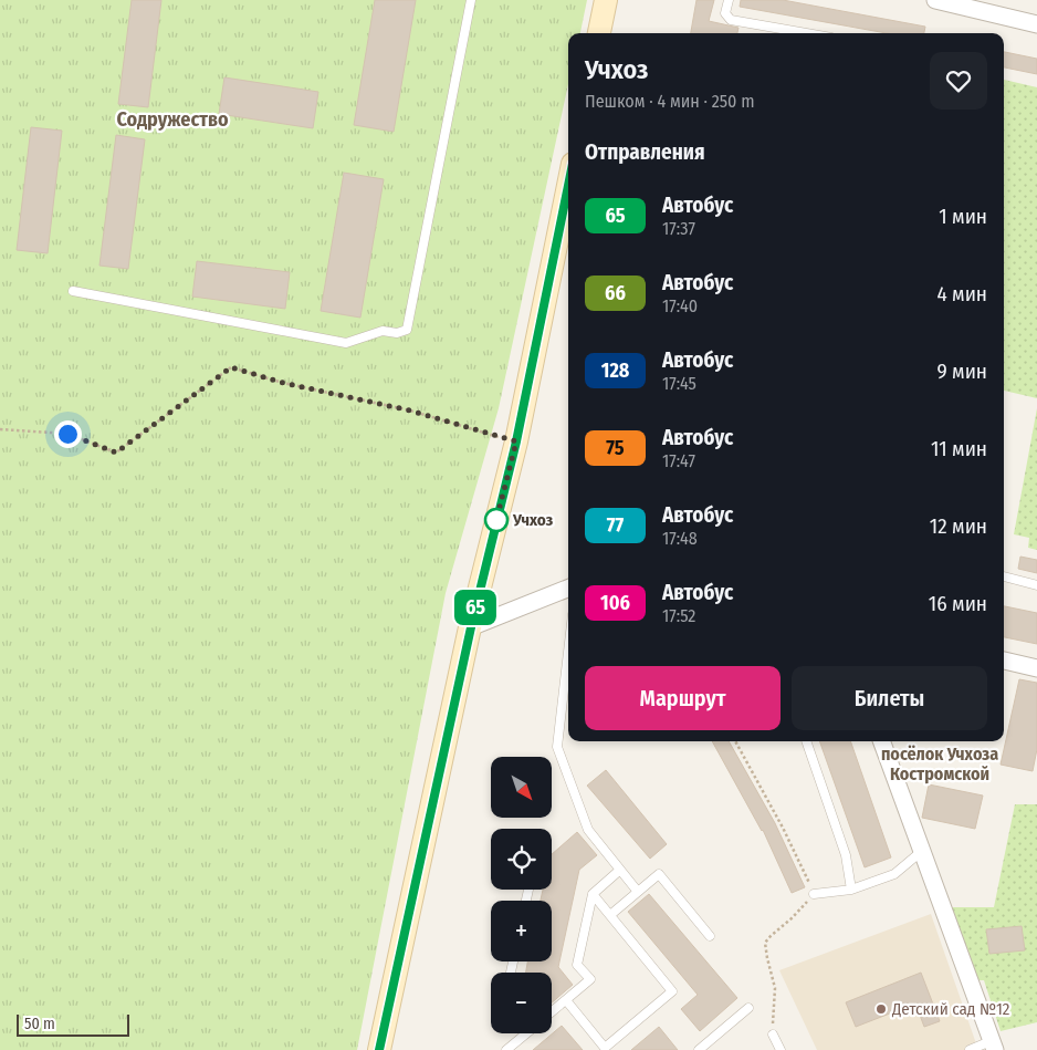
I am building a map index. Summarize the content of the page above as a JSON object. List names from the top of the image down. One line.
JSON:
{"districts":["Содружество","посёлок Учхоза Костромской"],"places":["Учхоз","Детский сад №12"],"lines":["bus line 65"],"scale_bar":"50 m","north":"bottom right","page":{"on_map":"65","heading":[["Учхоз","Пешком · 4 мин · 250 m"],"Отправления"],"list":[{"mark":"65","name":"Автобус","note":"17:37","value":"1 мин"},{"mark":"66","name":"Автобус","note":"17:40","value":"4 мин"},{"mark":"128","name":"Автобус","note":"17:45","value":"9 мин"},{"mark":"75","name":"Автобус","note":"17:47","value":"11 мин"},{"mark":"77","name":"Автобус","note":"17:48","value":"12 мин"},{"mark":"106","name":"Автобус","note":"17:52","value":"16 мин"}],"buttons":["Маршрут","Билеты"],"map_buttons":["+","−"],"scale":"50 m"}}
